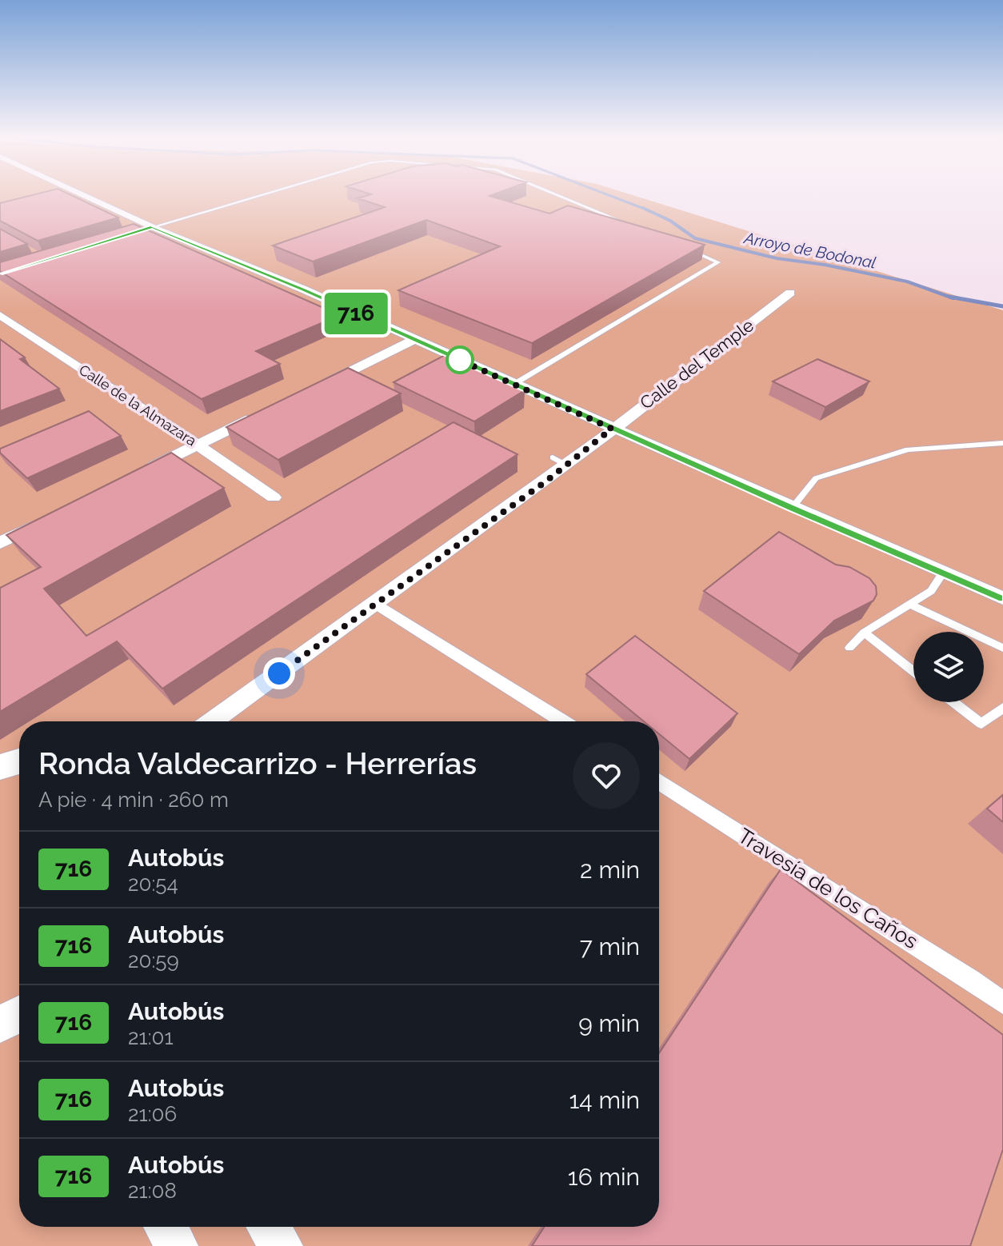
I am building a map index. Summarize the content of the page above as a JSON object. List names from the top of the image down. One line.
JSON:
{"streets":{"street":["Calle del Temple","Calle de la Almazara","Travesía de los Caños"]},"water":["Arroyo de Bodonal"],"lines":["bus line 716"],"page":{"on_map":"716","heading":["Ronda Valdecarrizo - Herrerías","A pie · 4 min · 260 m"],"list":[{"mark":"716","name":"Autobús","note":"20:54","value":"2 min"},{"mark":"716","name":"Autobús","note":"20:59","value":"7 min"},{"mark":"716","name":"Autobús","note":"21:01","value":"9 min"},{"mark":"716","name":"Autobús","note":"21:06","value":"14 min"},{"mark":"716","name":"Autobús","note":"21:08","value":"16 min"}]}}
